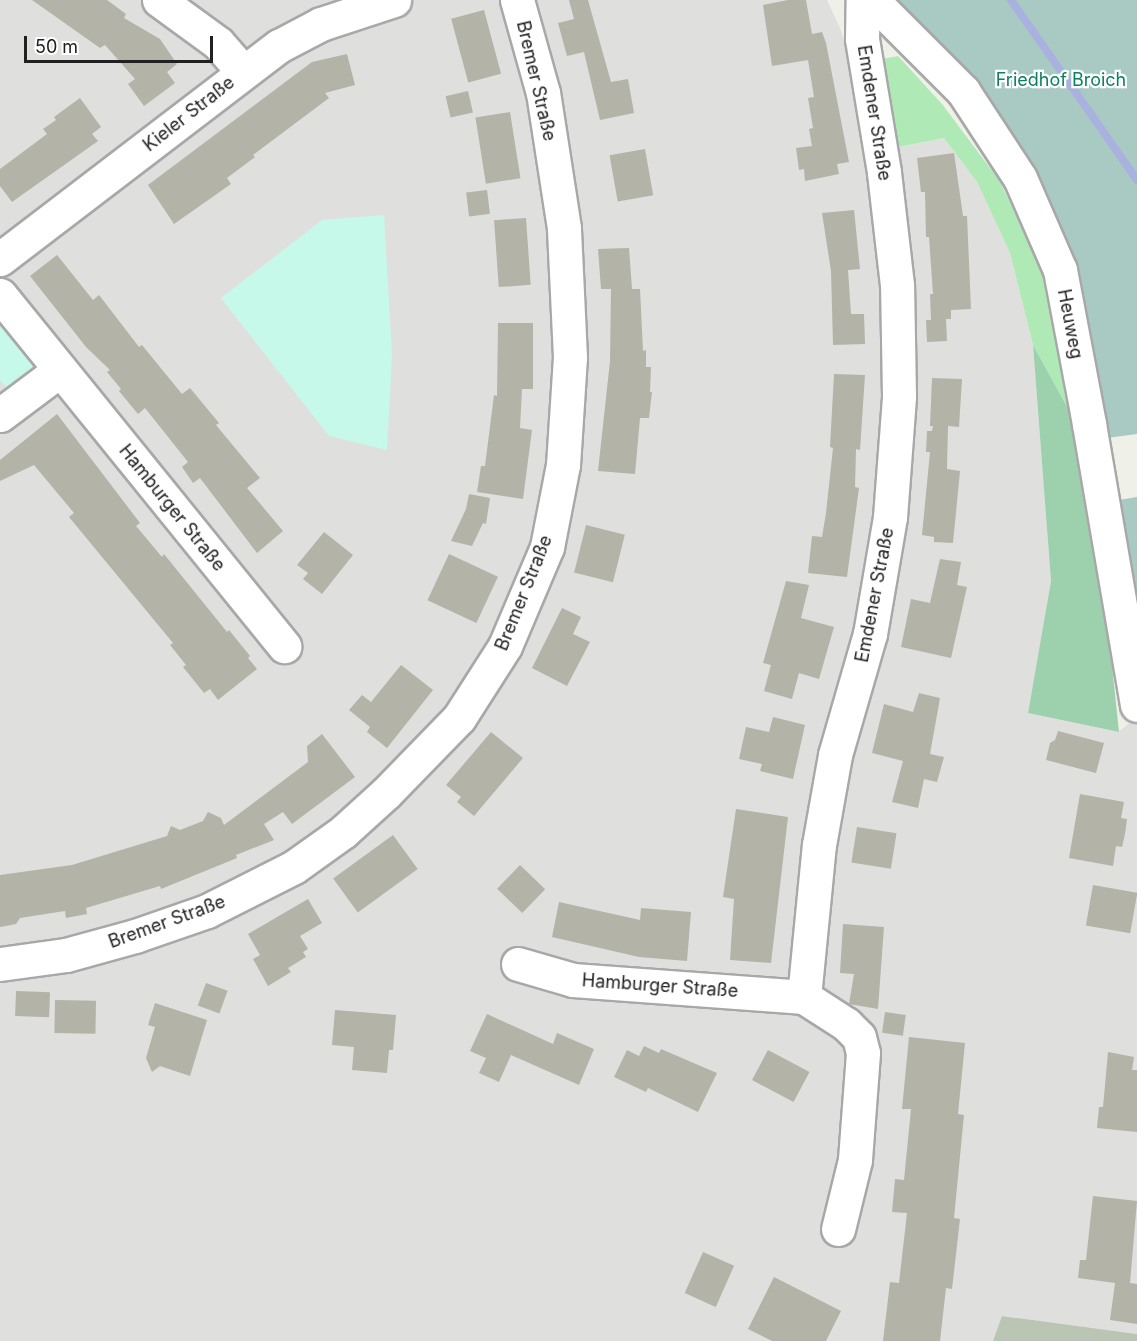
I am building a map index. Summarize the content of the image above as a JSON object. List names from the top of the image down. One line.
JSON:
{"streets":{"street":["Bremer Straße","Emdener Straße","Kieler Straße","Heuweg","Hamburger Straße"]},"crossings":[["Emdener Straße","Hamburger Straße"]],"parks":["Friedhof Broich"],"scale_bar":"50 m"}
